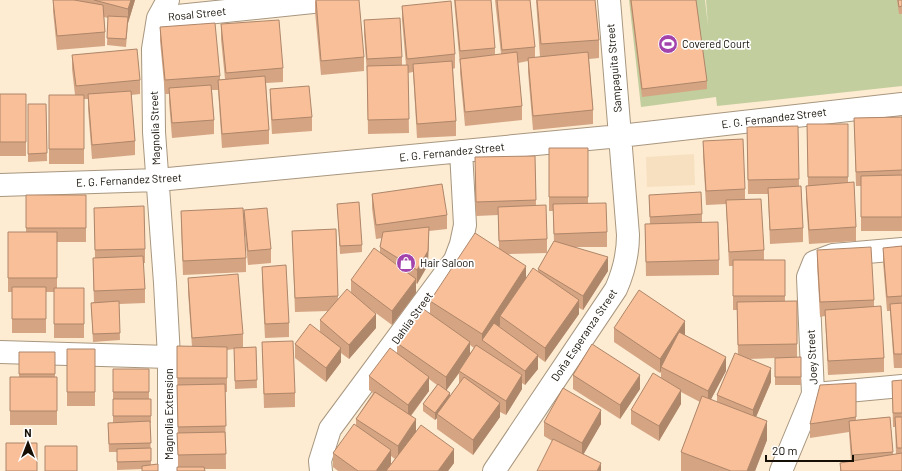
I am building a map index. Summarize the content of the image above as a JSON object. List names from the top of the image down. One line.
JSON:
{"streets":{"street":["Rosal Street","Sampaguita Street","E. G. Fernandez Street","Magnolia Street","Dahlia Street","Doña Esperanza Street","Joey Street","Magnolia Extension"]},"crossings":[["Rosal Street","Magnolia Street"],["Sampaguita Street","E. G. Fernandez Street"],["Sampaguita Street","Doña Esperanza Street"],["E. G. Fernandez Street","Magnolia Street"],["E. G. Fernandez Street","Dahlia Street"],["E. G. Fernandez Street","Doña Esperanza Street"],["Magnolia Street","Magnolia Extension"]],"places":{"sports":["Covered Court"],"shop":["Hair Saloon"]},"scale_bar":"20 m","north":"top"}
